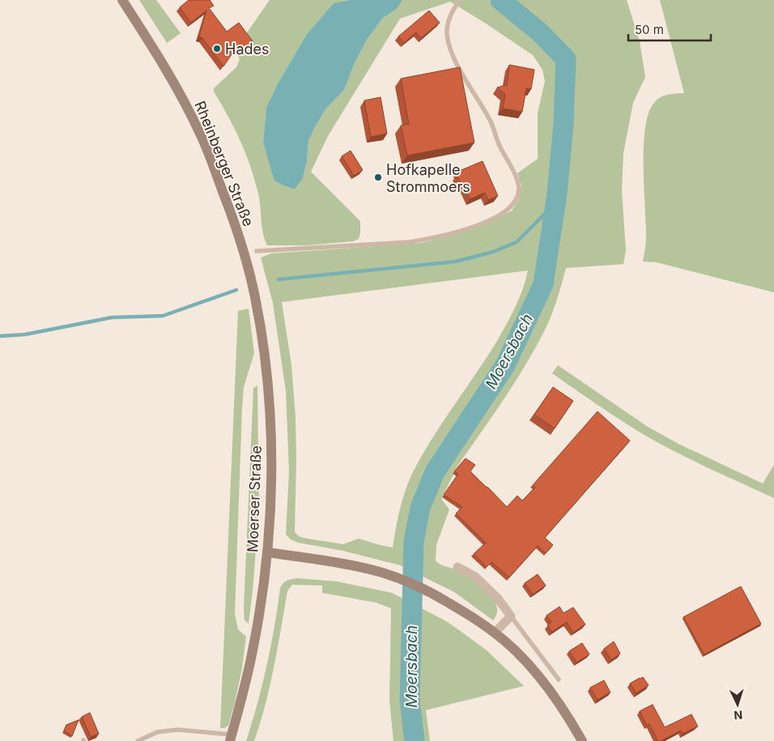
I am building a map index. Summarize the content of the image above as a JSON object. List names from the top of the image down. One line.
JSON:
{"streets":{"main road":["Rheinberger Straße","Moerser Straße"]},"crossings":[["Rheinberger Straße","Moerser Straße"]],"water":["Moersbach"],"places":["Hades","Hofkapelle Strommoers"],"scale_bar":"50 m","north":"bottom"}
